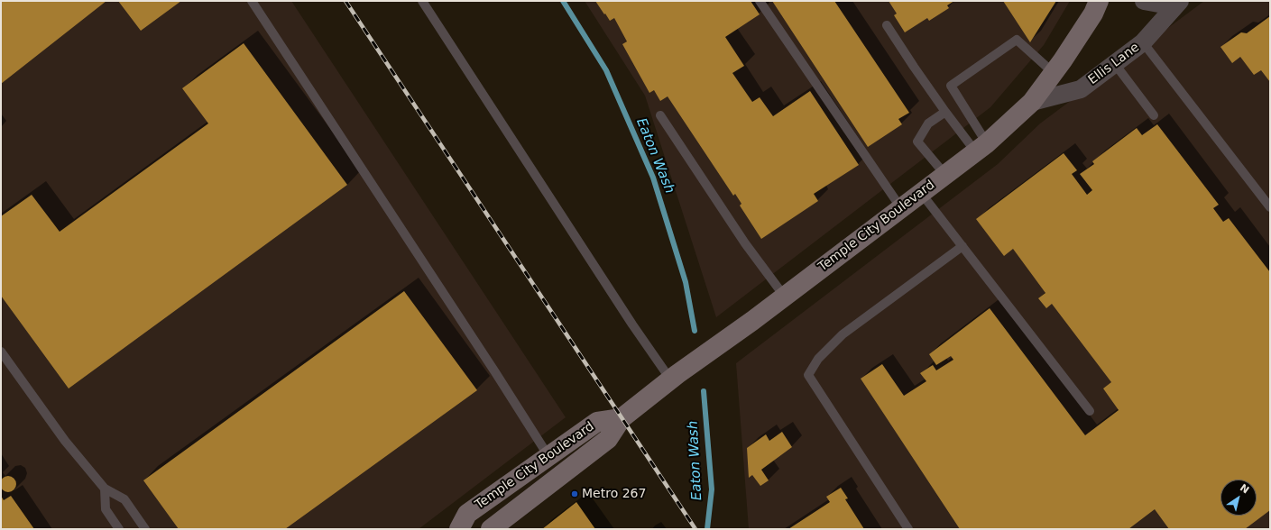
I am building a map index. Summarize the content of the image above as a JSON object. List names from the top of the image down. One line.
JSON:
{"streets":{"main road":["Temple City Boulevard"],"street":["Ellis Lane"]},"crossings":[["Ellis Lane","Temple City Boulevard"]],"water":["Eaton Wash"],"places":["Metro 267"],"north":"top right"}
